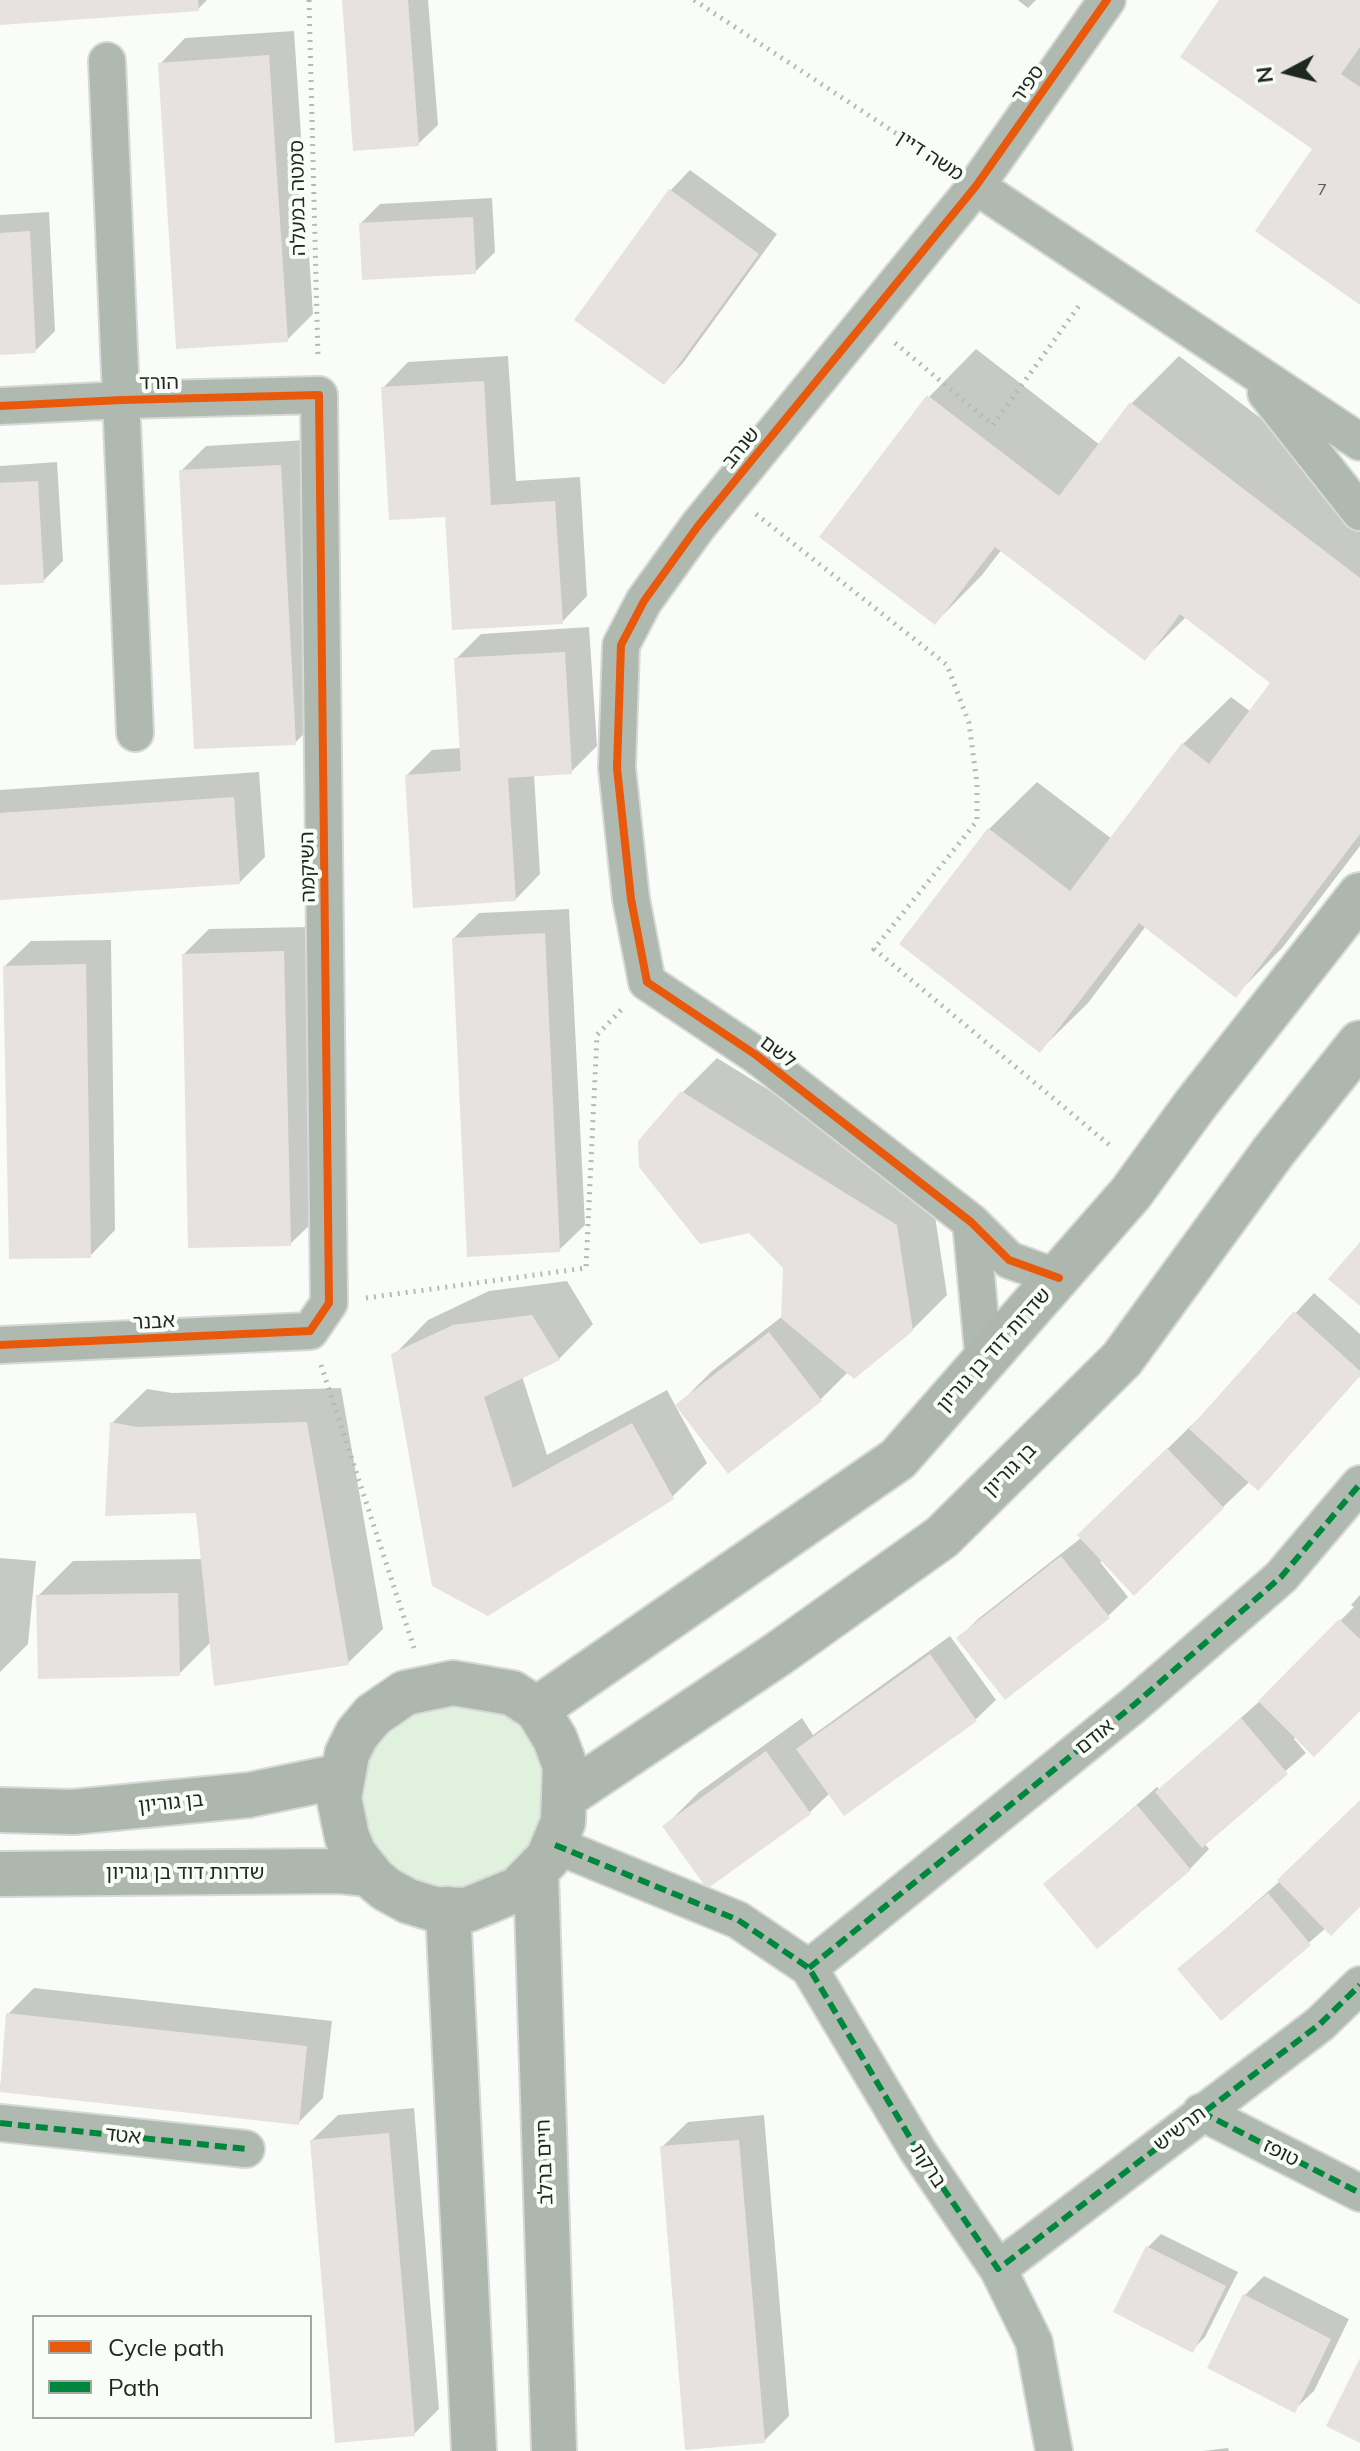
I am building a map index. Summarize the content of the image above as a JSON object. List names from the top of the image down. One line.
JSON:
{"streets":{"street":["ספיר","משה דיין","הורד","שנהב","השיקמה","לשם","אבנר","שדרות דוד בן גוריון","בן גוריון","אודם","תרשיש","אטד","טופז","חיים ברלב","ברקת"],"path":["סמטה במעלה"]},"crossings":[["ספיר","משה דיין"],["ספיר","שנהב"],["משה דיין","שנהב"],["סמטה במעלה","הורד"],["סמטה במעלה","השיקמה"],["הורד","השיקמה"],["שנהב","לשם"],["השיקמה","אבנר"],["לשם","שדרות דוד בן גוריון"],["שדרות דוד בן גוריון","בן גוריון"],["שדרות דוד בן גוריון","חיים ברלב"],["שדרות דוד בן גוריון","ברקת"],["בן גוריון","חיים ברלב"],["בן גוריון","ברקת"],["אודם","ברקת"],["תרשיש","טופז"],["תרשיש","ברקת"],["חיים ברלב","ברקת"]],"house_numbers":["7"],"legend":["Cycle path","Path"],"north":"left"}
